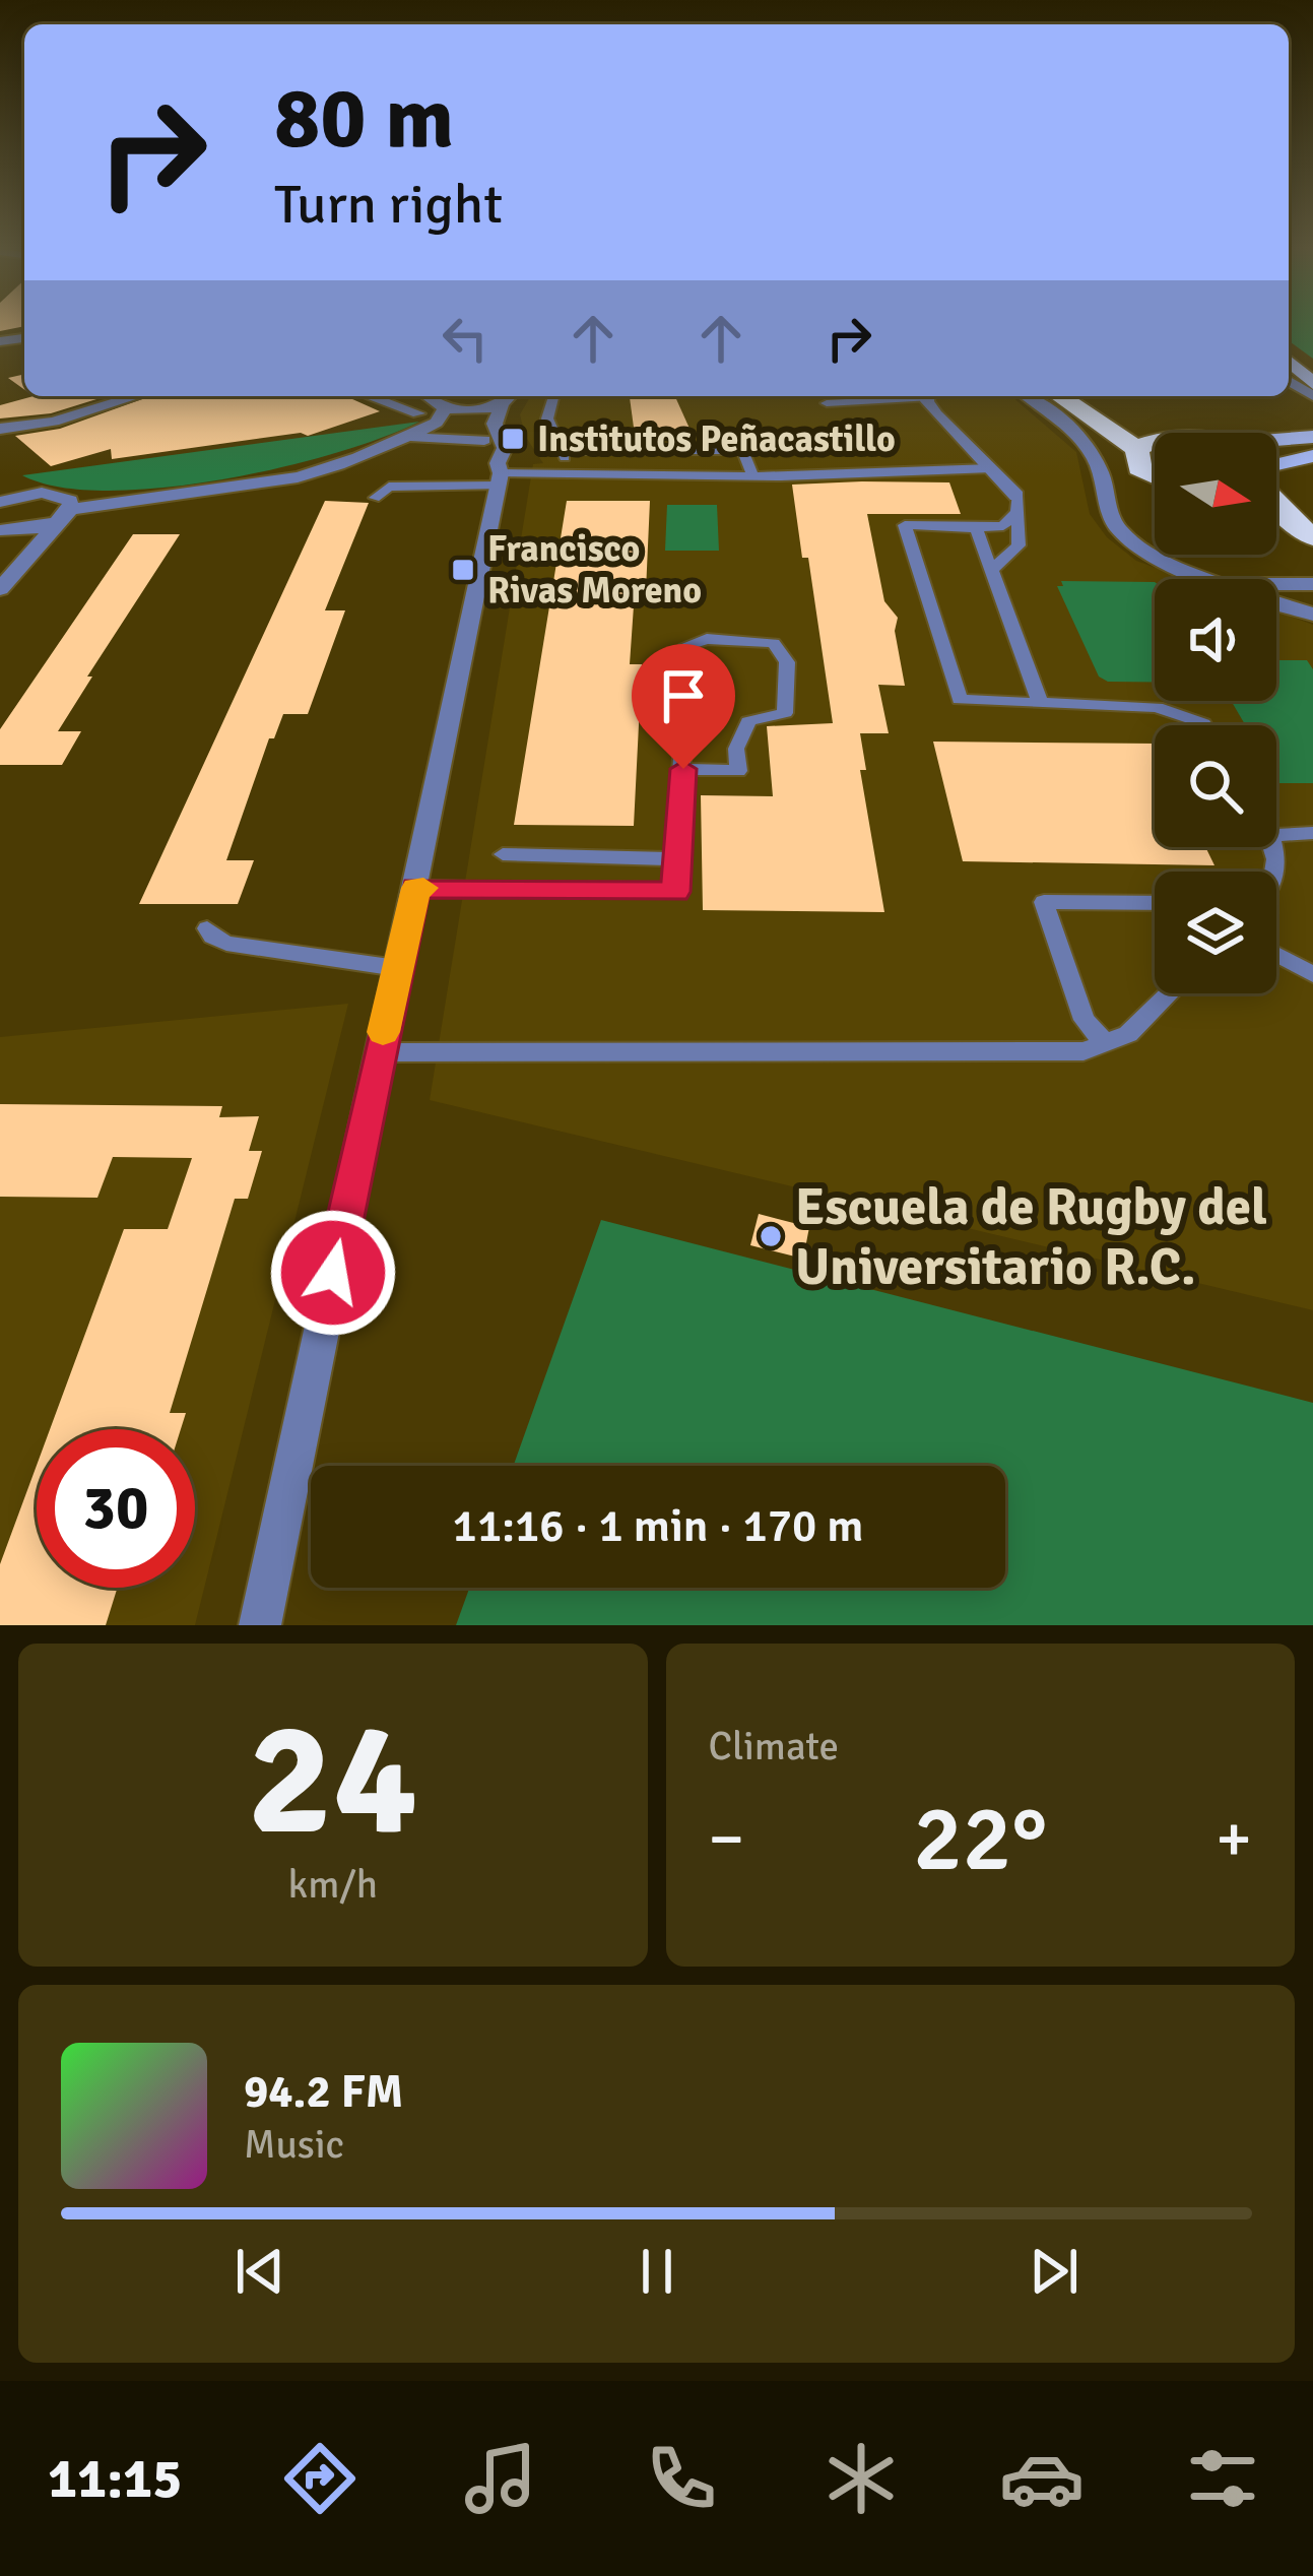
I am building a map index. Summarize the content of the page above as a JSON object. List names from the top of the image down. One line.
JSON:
{"places":{"transit":["Institutos Peñacastillo","Francisco Rivas Moreno"],"other":["Escuela de Rugby del Universitario R.C."]},"north":"right","page":{"turn":["80 m","Turn right"],"limit":"30","trip":"11:16 · 1 min · 170 m","tile":[["24","km/h"],"Climate"],"heat":["−","22°","+"],"song":["94.2 FM","Music"],"tabs":"11:15"}}
